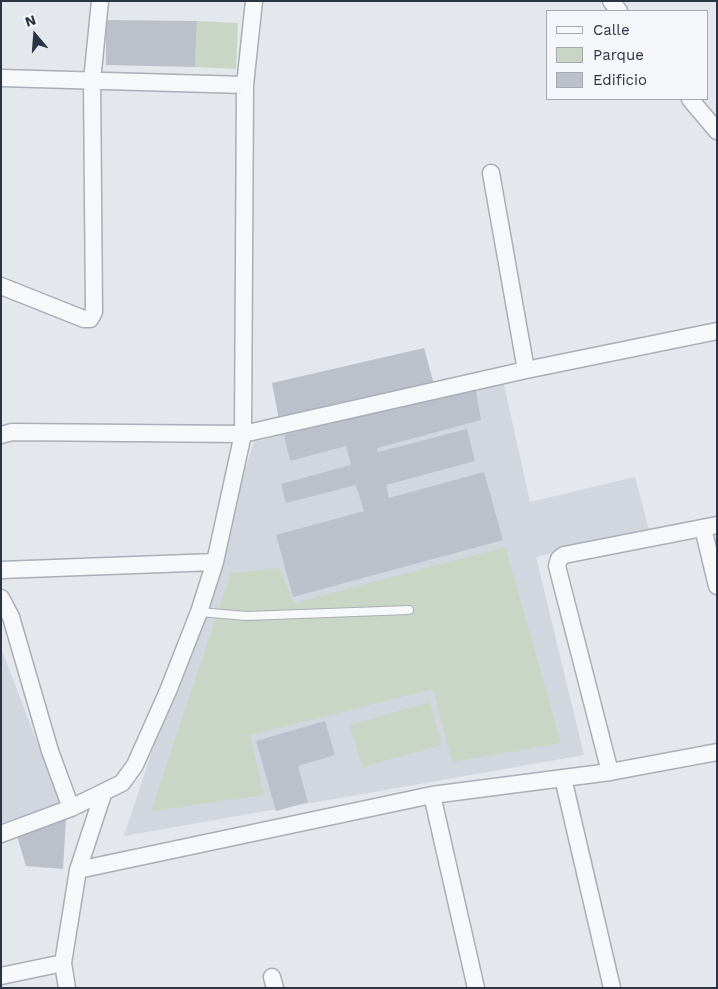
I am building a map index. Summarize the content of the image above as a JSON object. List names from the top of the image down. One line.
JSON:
{"legend":["Calle","Parque","Edificio"],"north":"top"}
